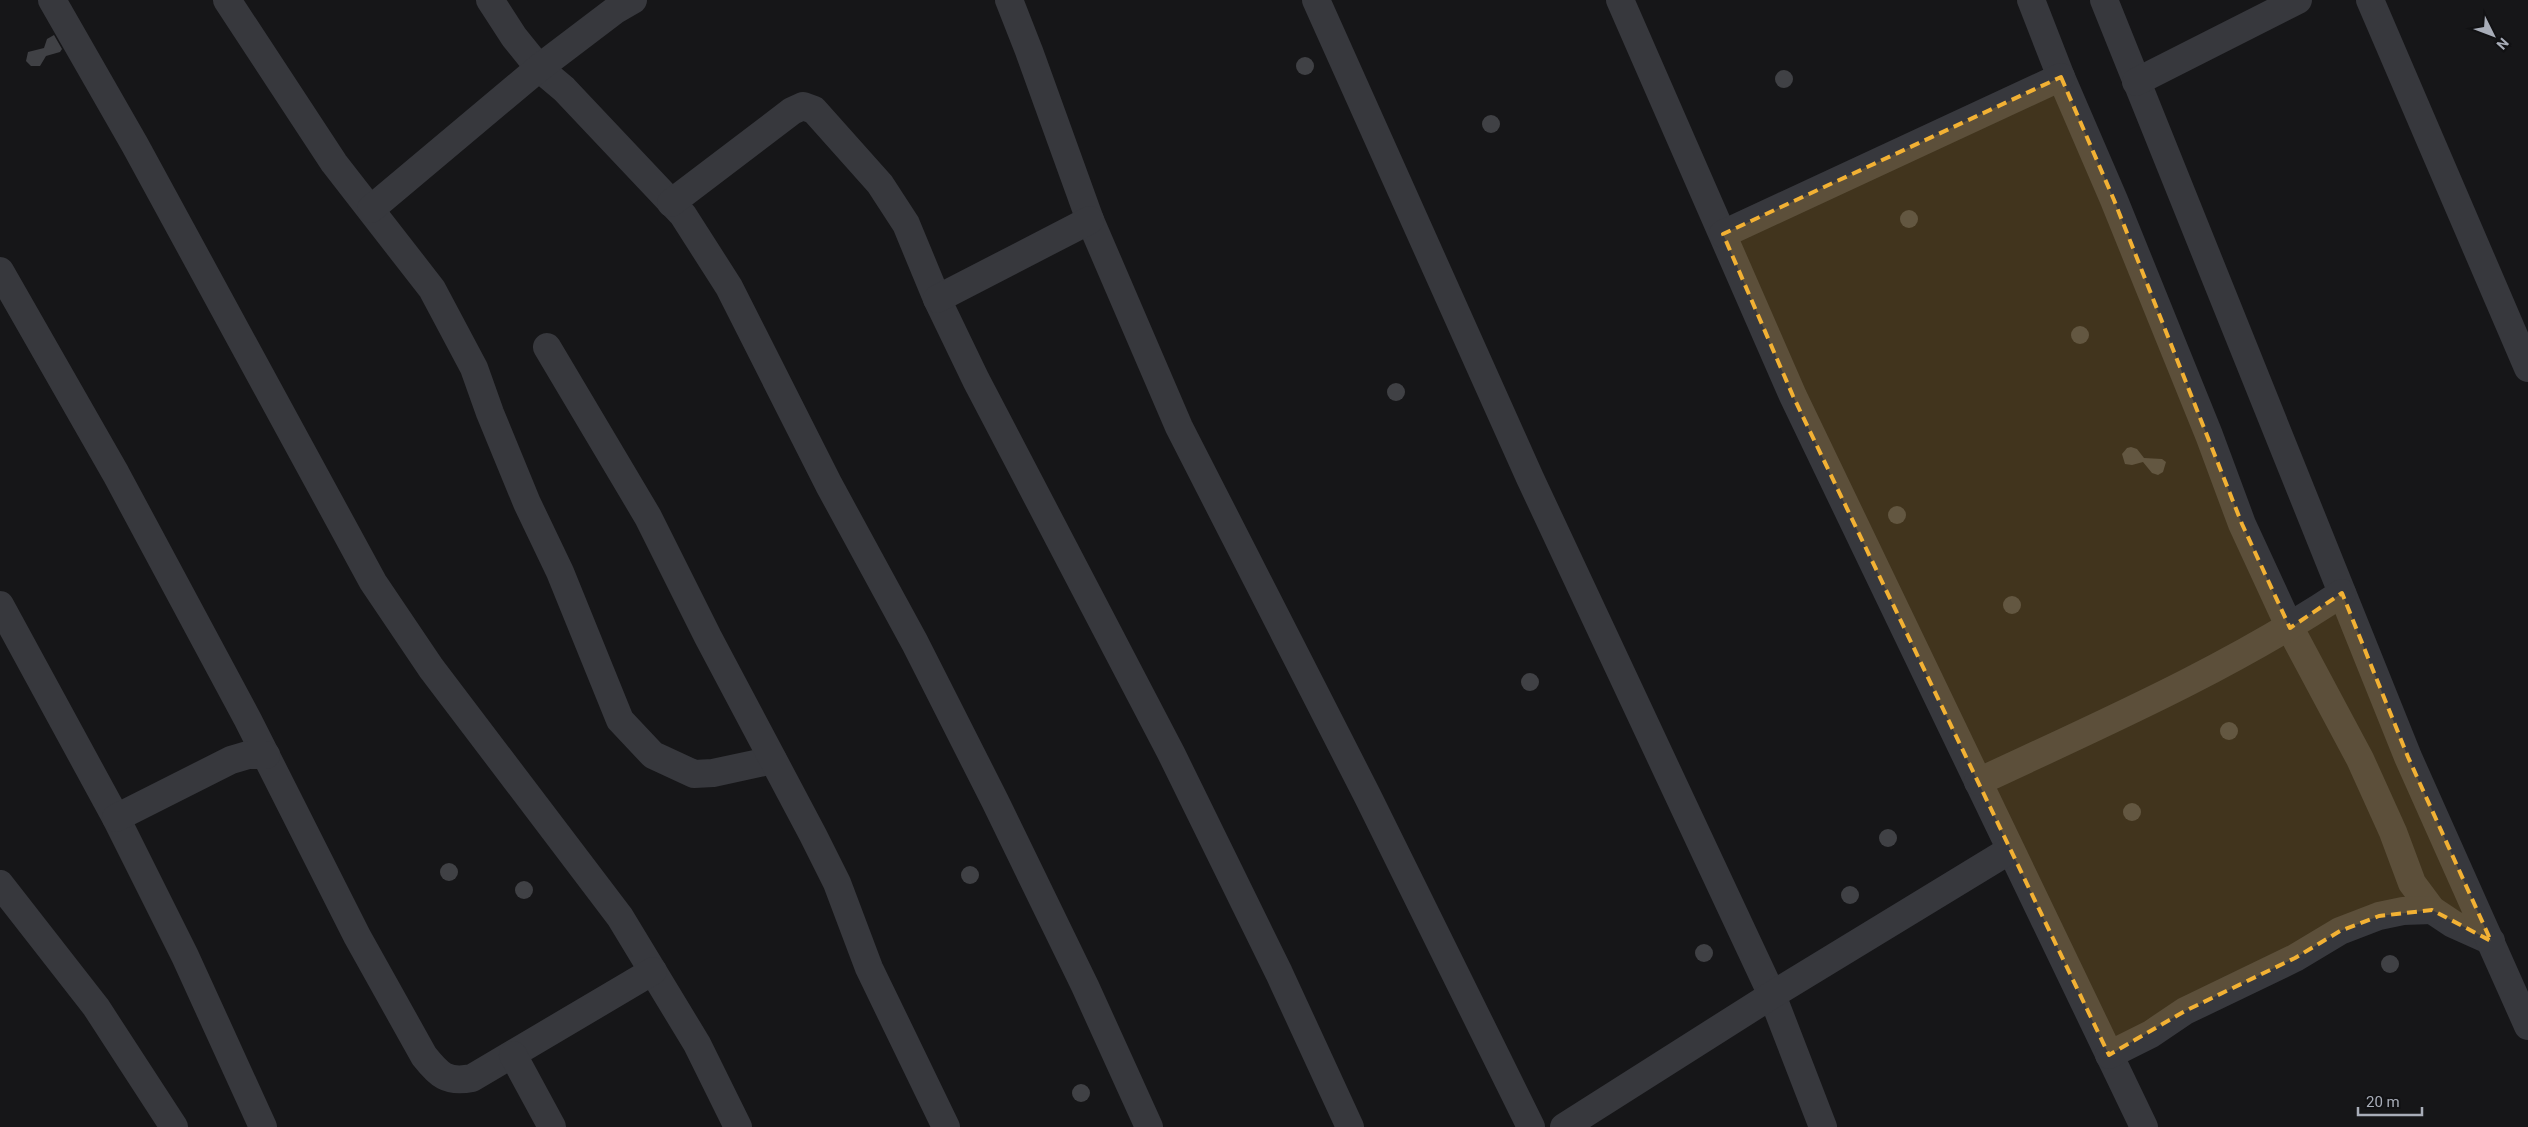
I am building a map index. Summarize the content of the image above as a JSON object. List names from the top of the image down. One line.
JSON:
{"scale_bar":"20 m","north":"bottom right"}
